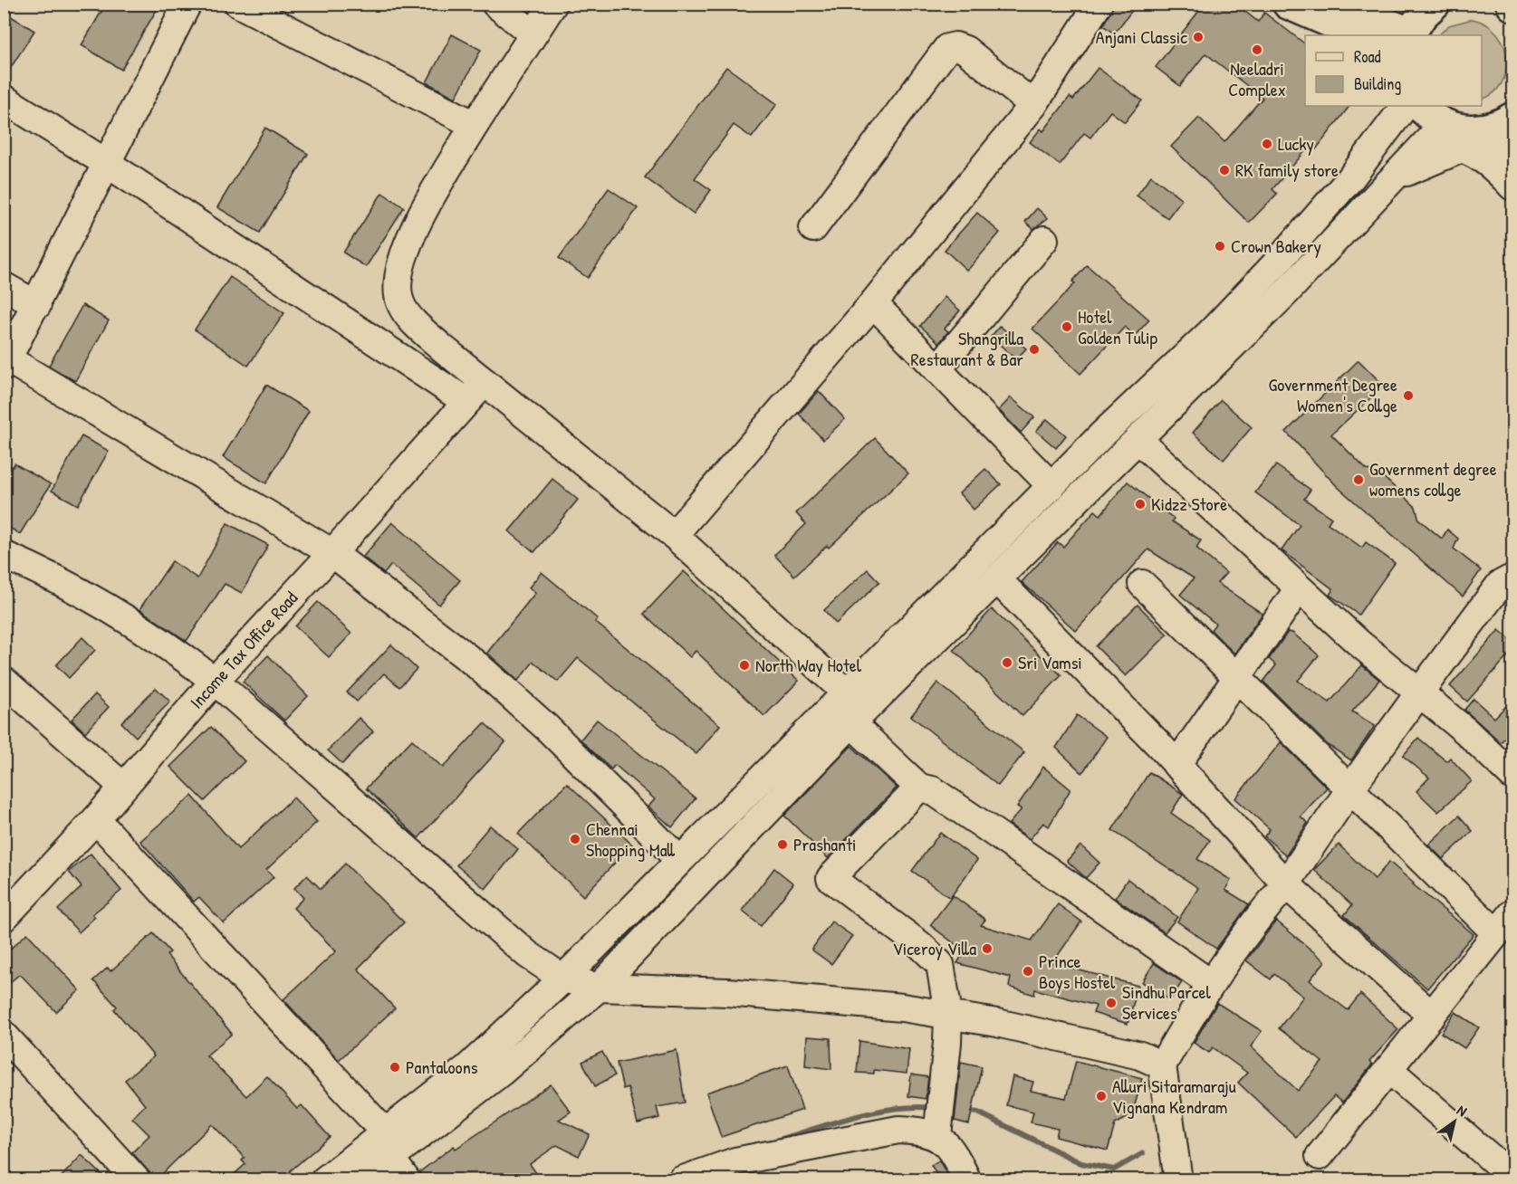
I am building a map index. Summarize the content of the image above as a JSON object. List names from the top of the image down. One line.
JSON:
{"streets":{"street":["Income Tax Office Road"]},"places":["Anjani Classic","Neeladri Complex","Lucky","RK family store","Crown Bakery","Hotel Golden Tulip","Shangrilla Restaurant & Bar","Government Degree Women's Collge","Government degree womens collge","Kidzz Store","Sri Vamsi","North Way Hotel","Chennai Shopping Mall","Prashanti","Viceroy Villa","Prince Boys Hostel","Sindhu Parcel Services","Pantaloons","Alluri Sitaramaraju Vignana Kendram"],"legend":["Road","Building"],"north":"top right"}
